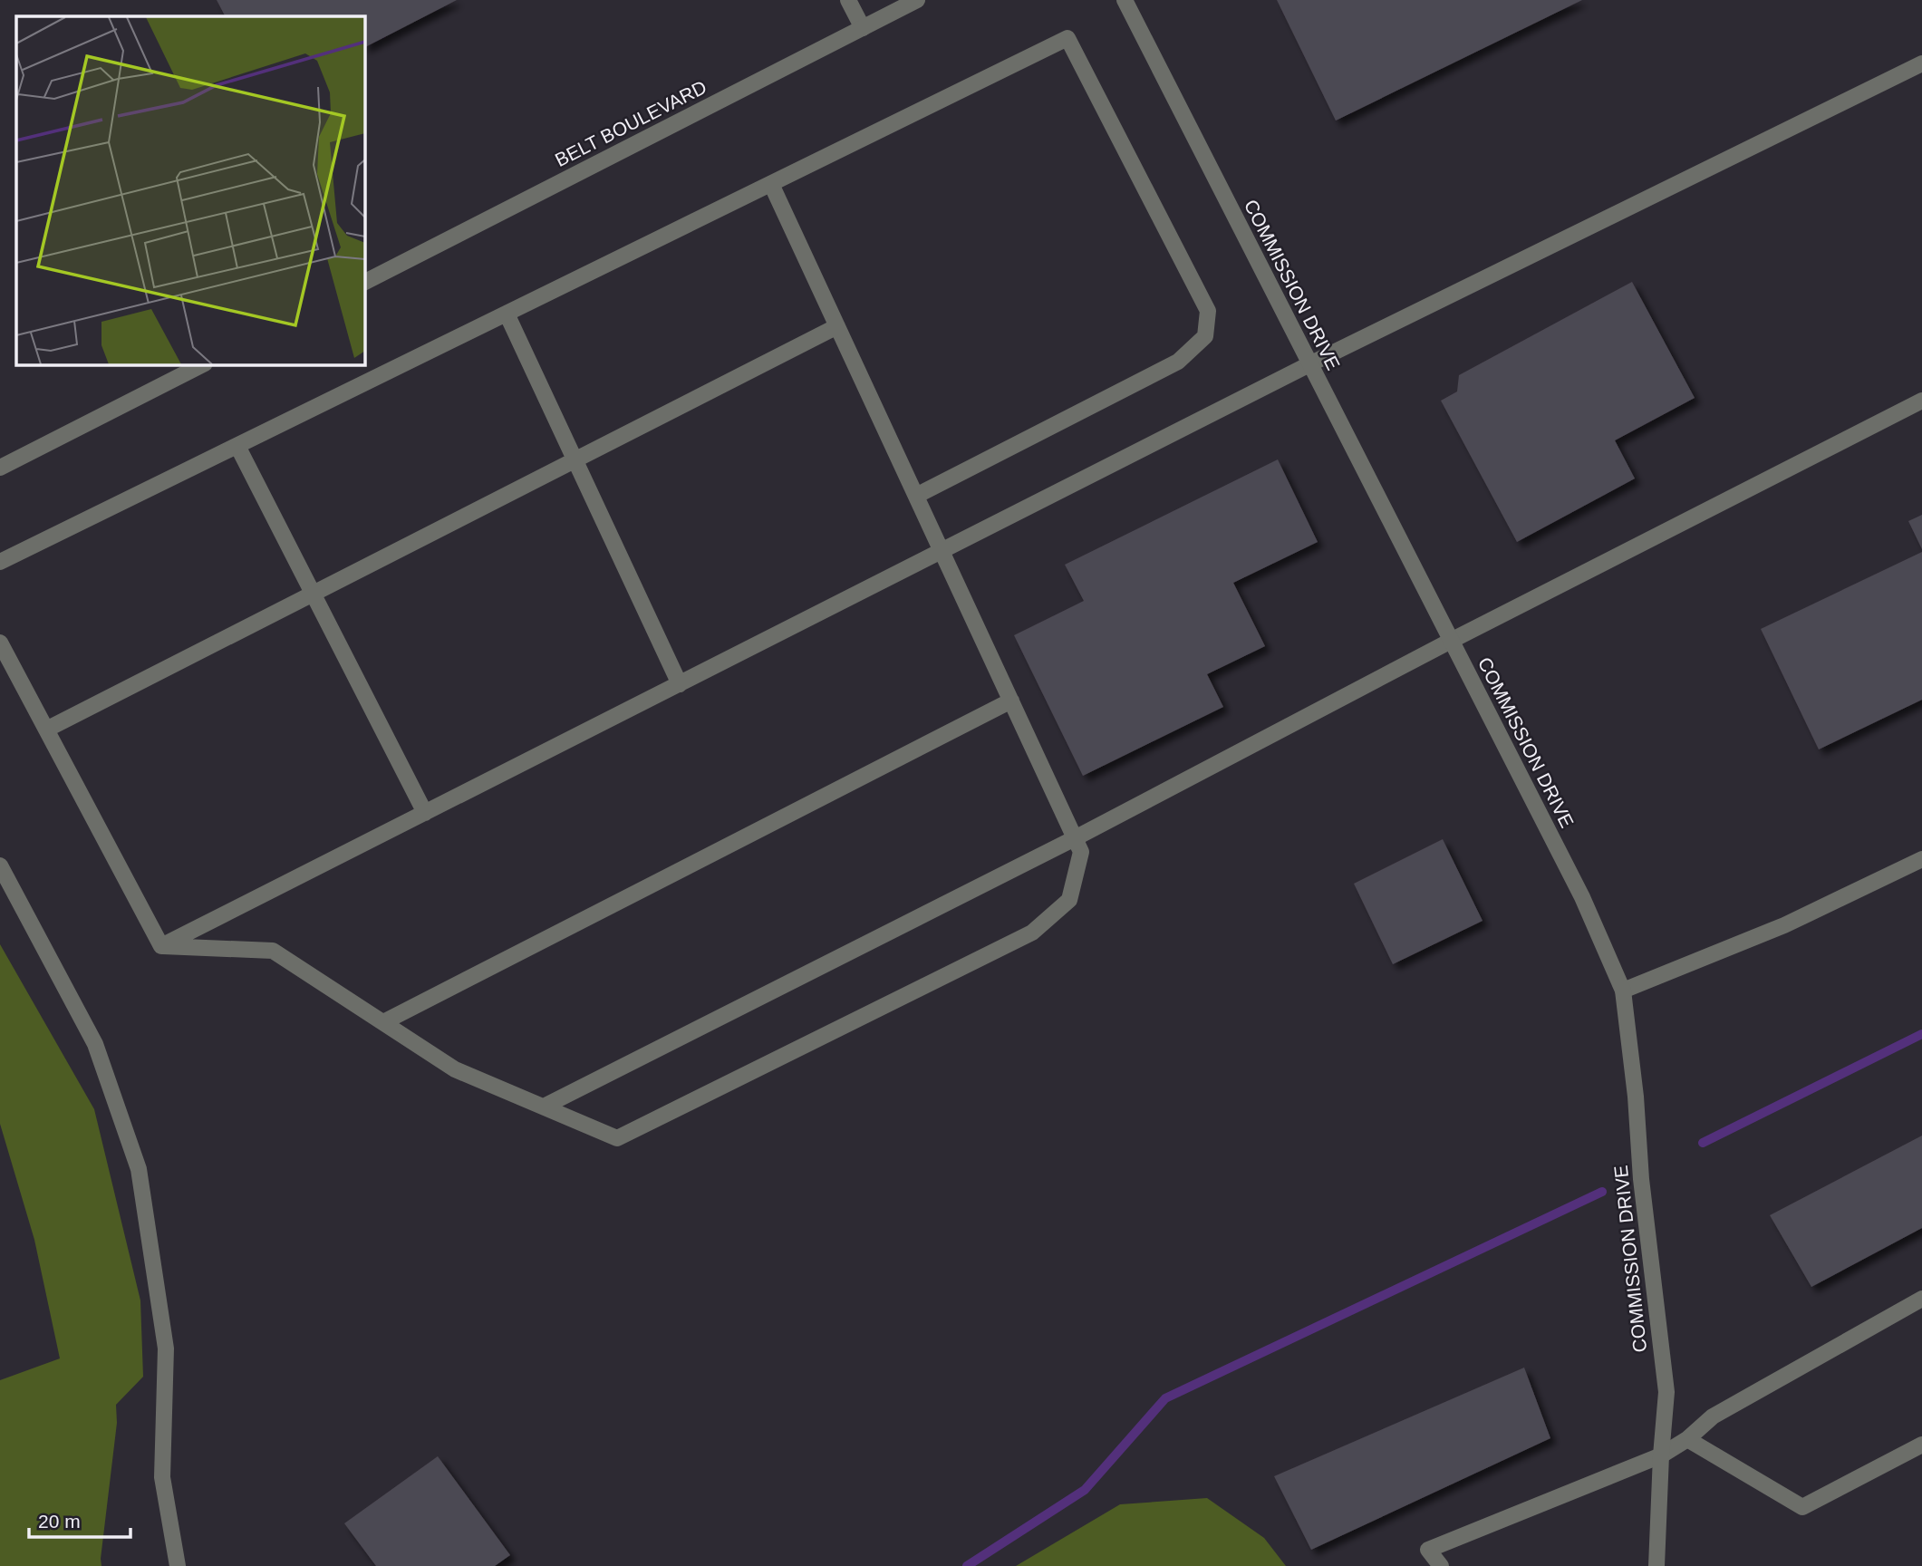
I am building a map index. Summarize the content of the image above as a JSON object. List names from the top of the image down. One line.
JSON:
{"streets":{"street":["BELT BOULEVARD","COMMISSION DRIVE"]},"scale_bar":"20 m"}
